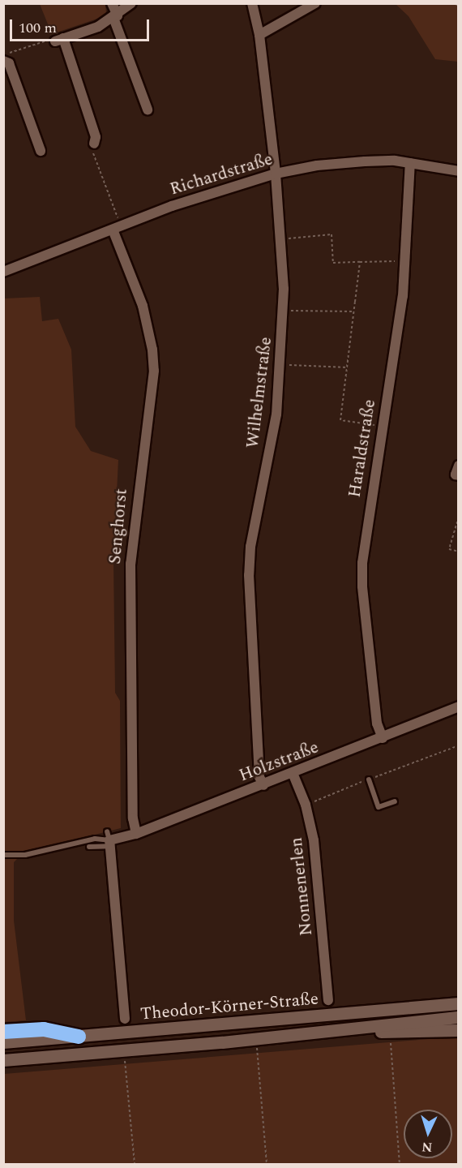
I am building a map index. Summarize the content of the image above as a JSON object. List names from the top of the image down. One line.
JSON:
{"streets":{"main road":["Theodor-Körner-Straße"],"street":["Richardstraße","Wilhelmstraße","Haraldstraße","Senghorst","Holzstraße","Nonnenerlen"]},"crossings":[["Richardstraße","Wilhelmstraße"],["Richardstraße","Haraldstraße"],["Richardstraße","Senghorst"],["Wilhelmstraße","Holzstraße"],["Haraldstraße","Holzstraße"],["Senghorst","Holzstraße"],["Holzstraße","Nonnenerlen"]],"scale_bar":"100 m","north":"bottom"}
